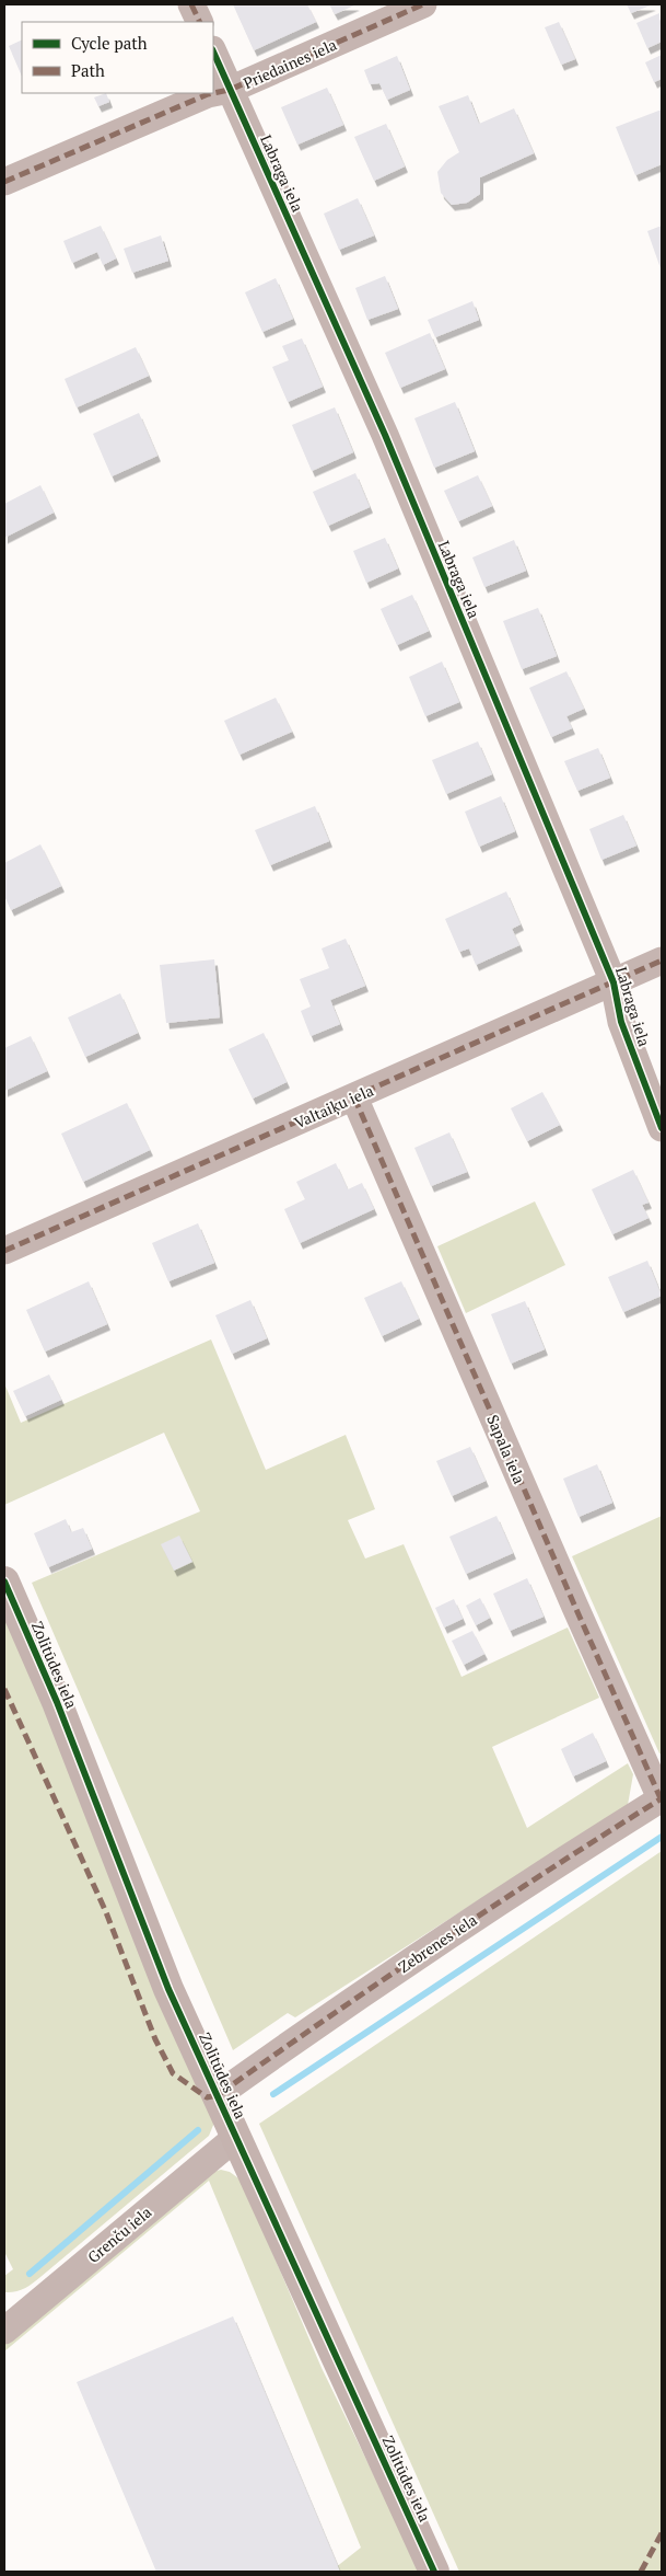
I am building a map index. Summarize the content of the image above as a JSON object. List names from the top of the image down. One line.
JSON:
{"streets":{"street":["Priedaines iela","Labraga iela","Valtaiķu iela","Sapala iela","Zolitūdes iela","Zebrenes iela","Grenču iela"]},"crossings":[["Priedaines iela","Labraga iela"],["Labraga iela","Valtaiķu iela"],["Valtaiķu iela","Sapala iela"],["Sapala iela","Zebrenes iela"],["Zolitūdes iela","Zebrenes iela"],["Zolitūdes iela","Grenču iela"]],"legend":["Cycle path","Path"]}
